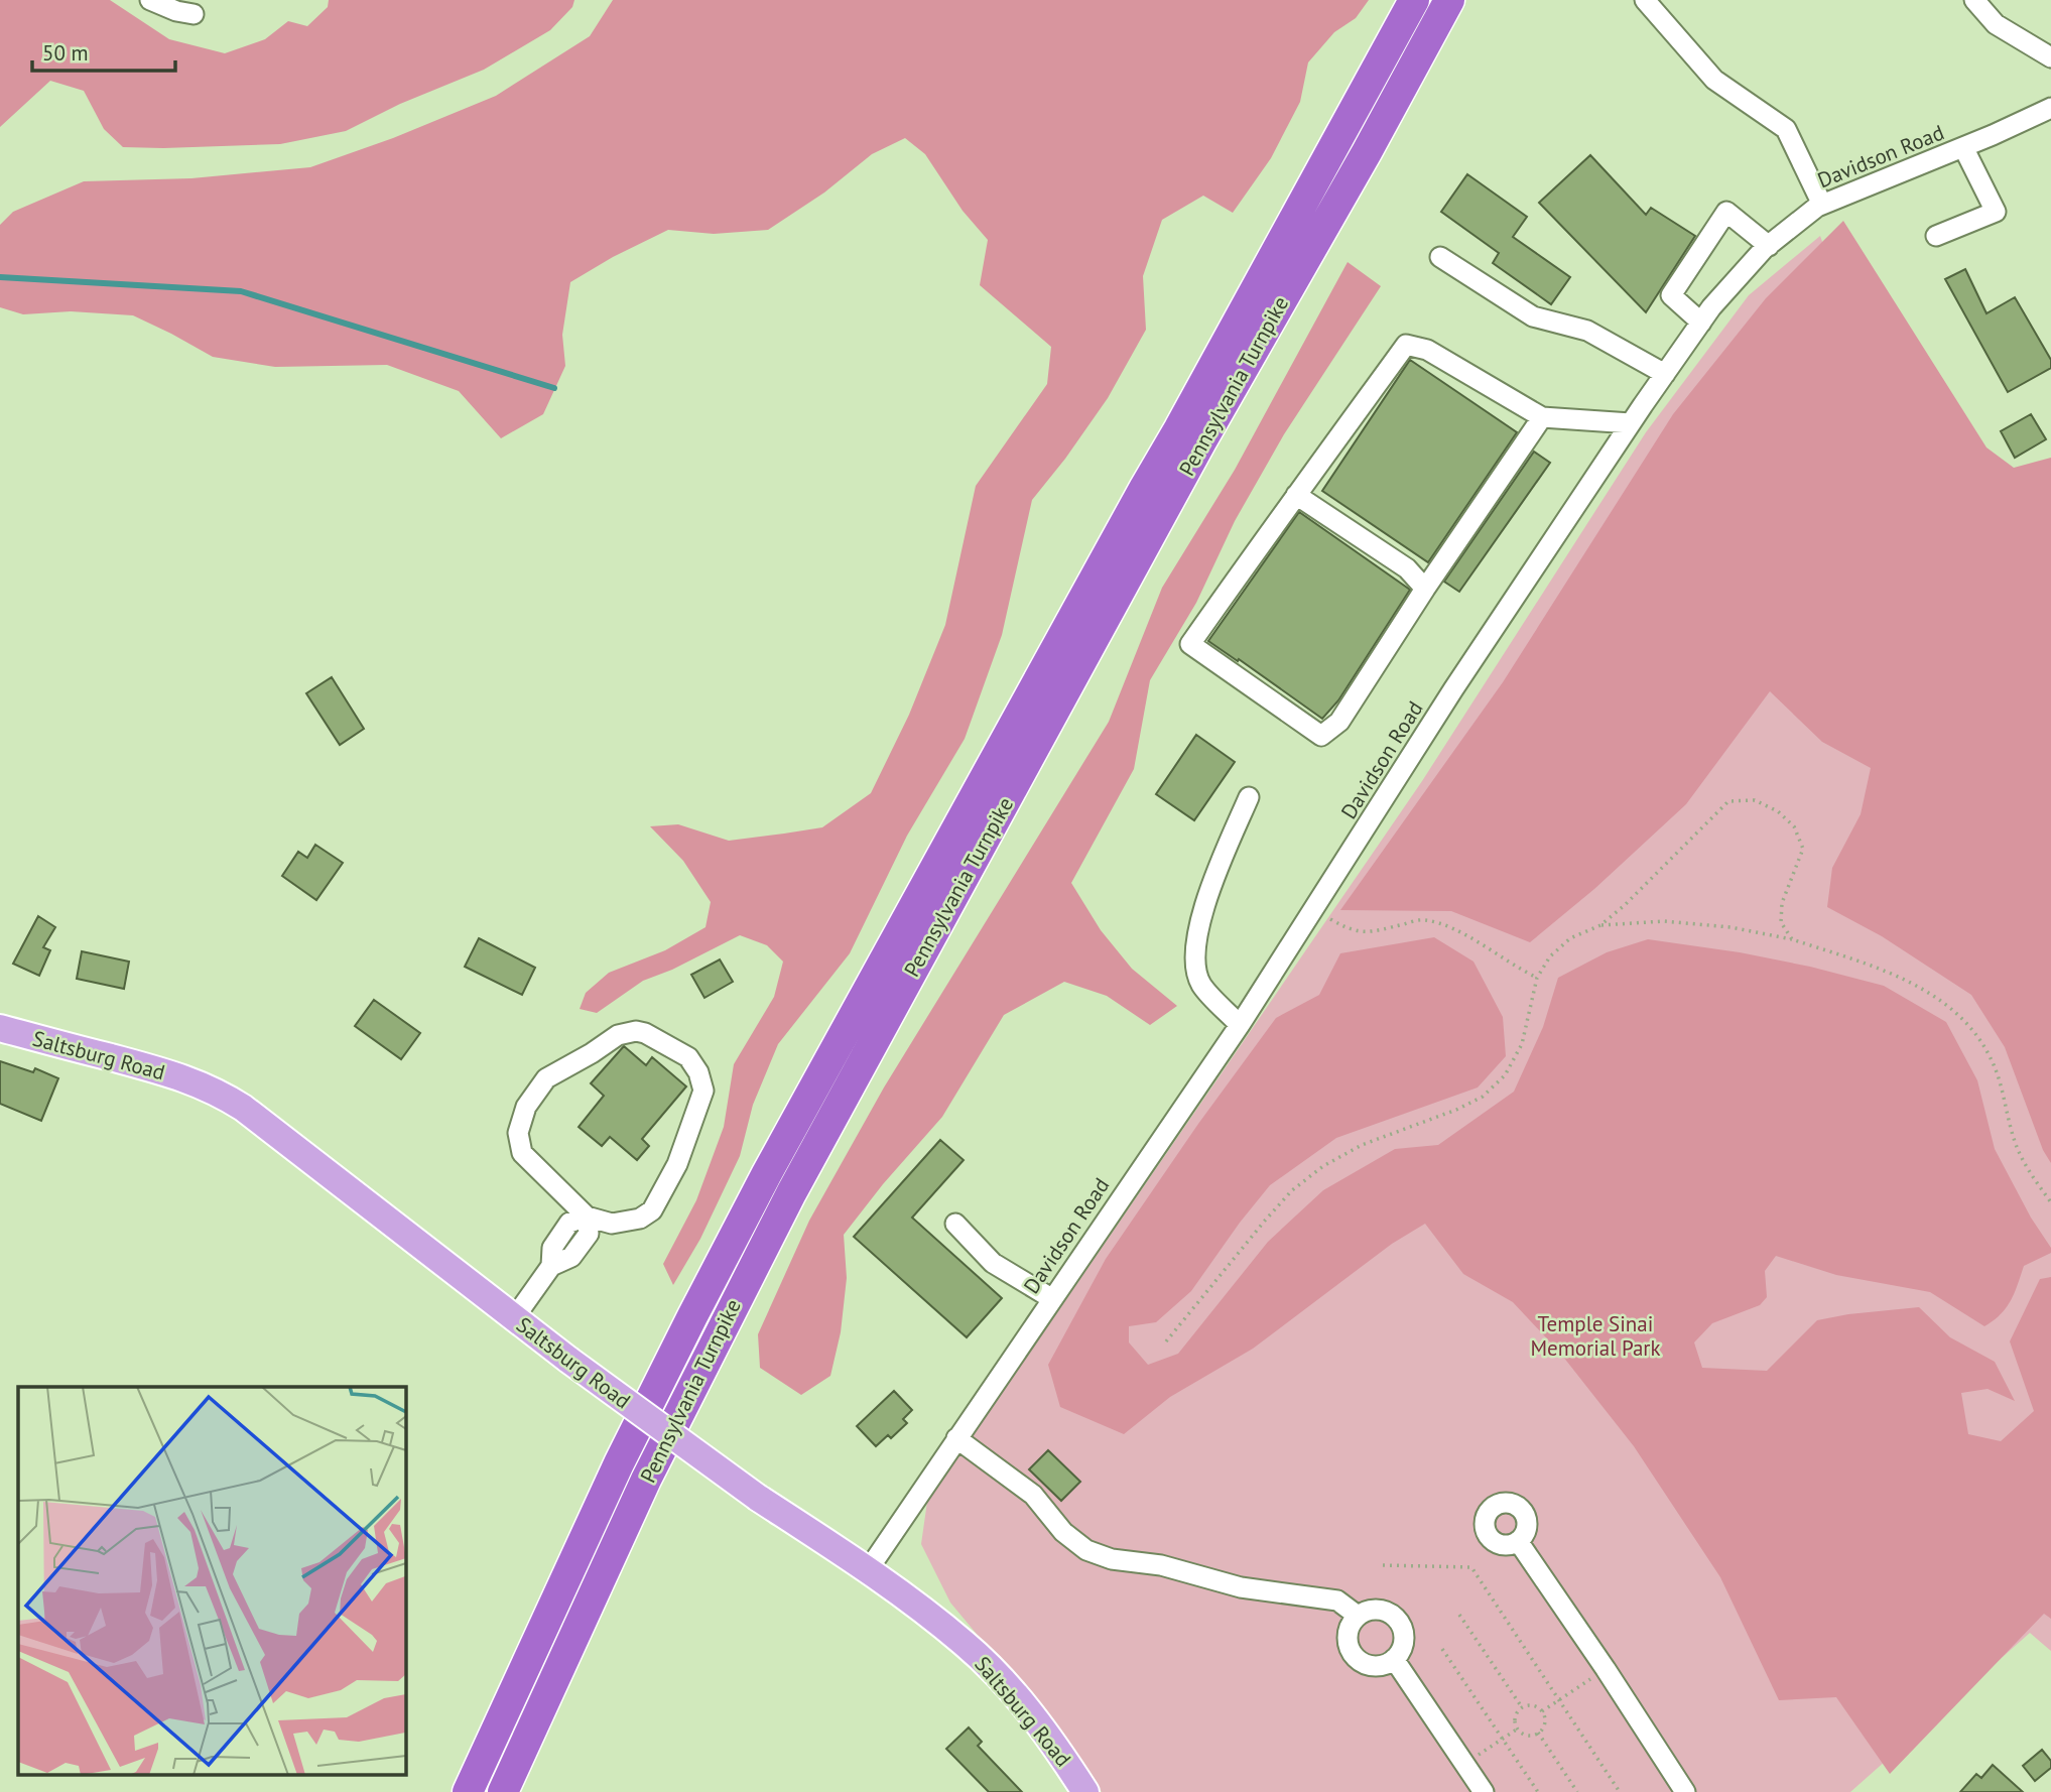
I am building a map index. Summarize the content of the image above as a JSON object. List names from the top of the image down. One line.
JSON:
{"streets":{"highway":["Pennsylvania Turnpike"],"main road":["Saltsburg Road"],"street":["Davidson Road"]},"crossings":[["Davidson Road","Saltsburg Road"]],"parks":["Temple Sinai Memorial Park"],"scale_bar":"50 m"}
